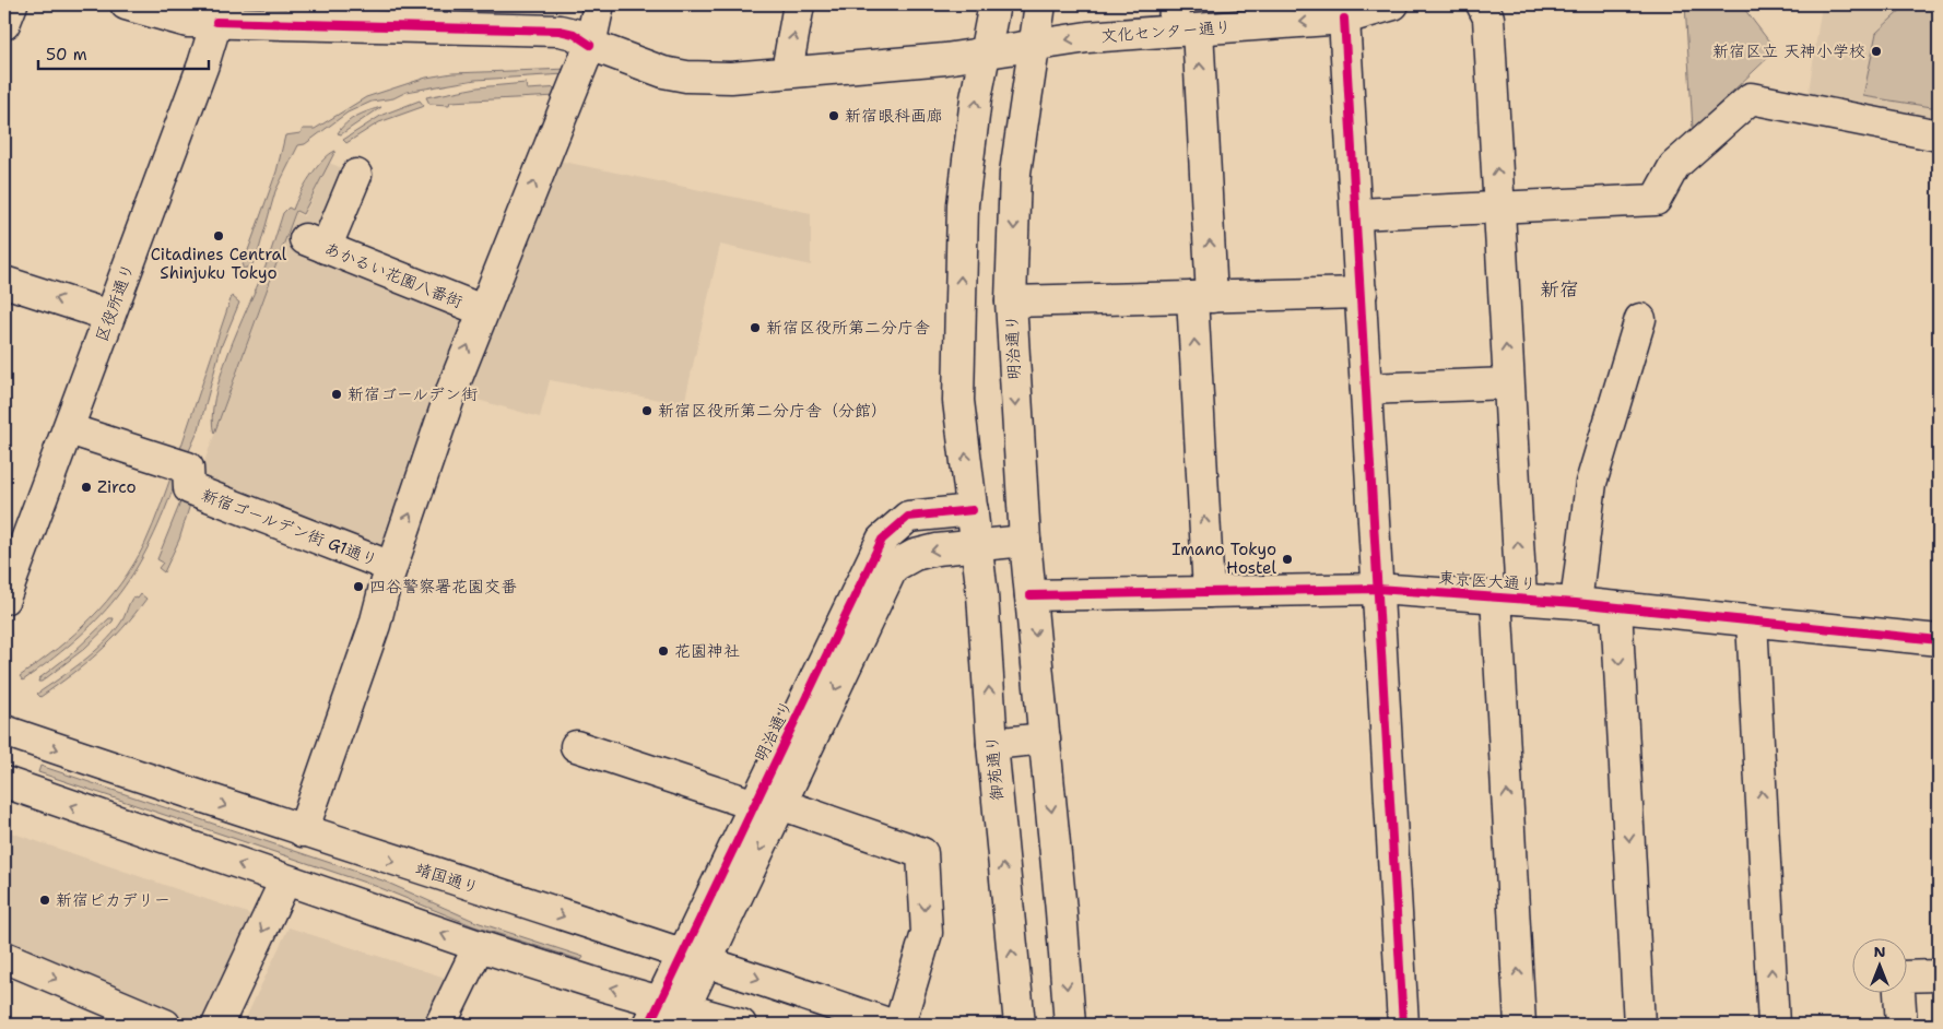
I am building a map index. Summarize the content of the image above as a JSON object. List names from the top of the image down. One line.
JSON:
{"streets":{"street":["文化センター通り","あかるい花園八番街","区役所通り","明治通り","新宿ゴールデン街 G1通り","東京医大通り","御苑通り","靖国通り"]},"crossings":[["文化センター通り","区役所通り"],["文化センター通り","明治通り"],["区役所通り","新宿ゴールデン街 G1通り"],["明治通り","御苑通り"],["明治通り","靖国通り"]],"districts":["新宿"],"places":["新宿区立 天神小学校","新宿眼科画廊","Citadines Central Shinjuku Tokyo","新宿区役所第二分庁舎","新宿ゴールデン街","新宿区役所第二分庁舎（分館）","Zirco","Imano Tokyo Hostel","四谷警察署花園交番","花園神社","新宿ピカデリー"],"scale_bar":"50 m","north":"top"}
